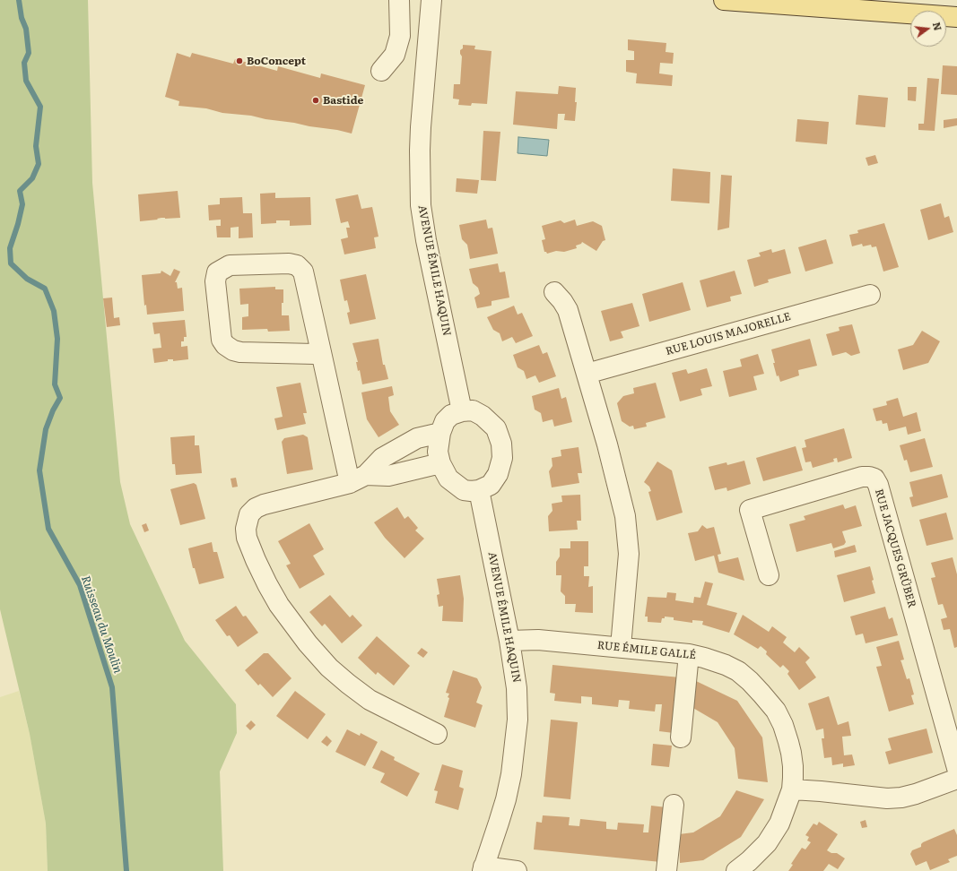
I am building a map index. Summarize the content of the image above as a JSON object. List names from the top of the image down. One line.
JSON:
{"streets":{"street":["AVENUE ÉMILE HAQUIN","RUE LOUIS MAJORELLE","RUE JACQUES GRÜBER","RUE ÉMILE GALLÉ"]},"crossings":[["AVENUE ÉMILE HAQUIN","RUE ÉMILE GALLÉ"]],"water":["Ruisseau du Moulin"],"places":["BoConcept","Bastide"],"north":"right"}
